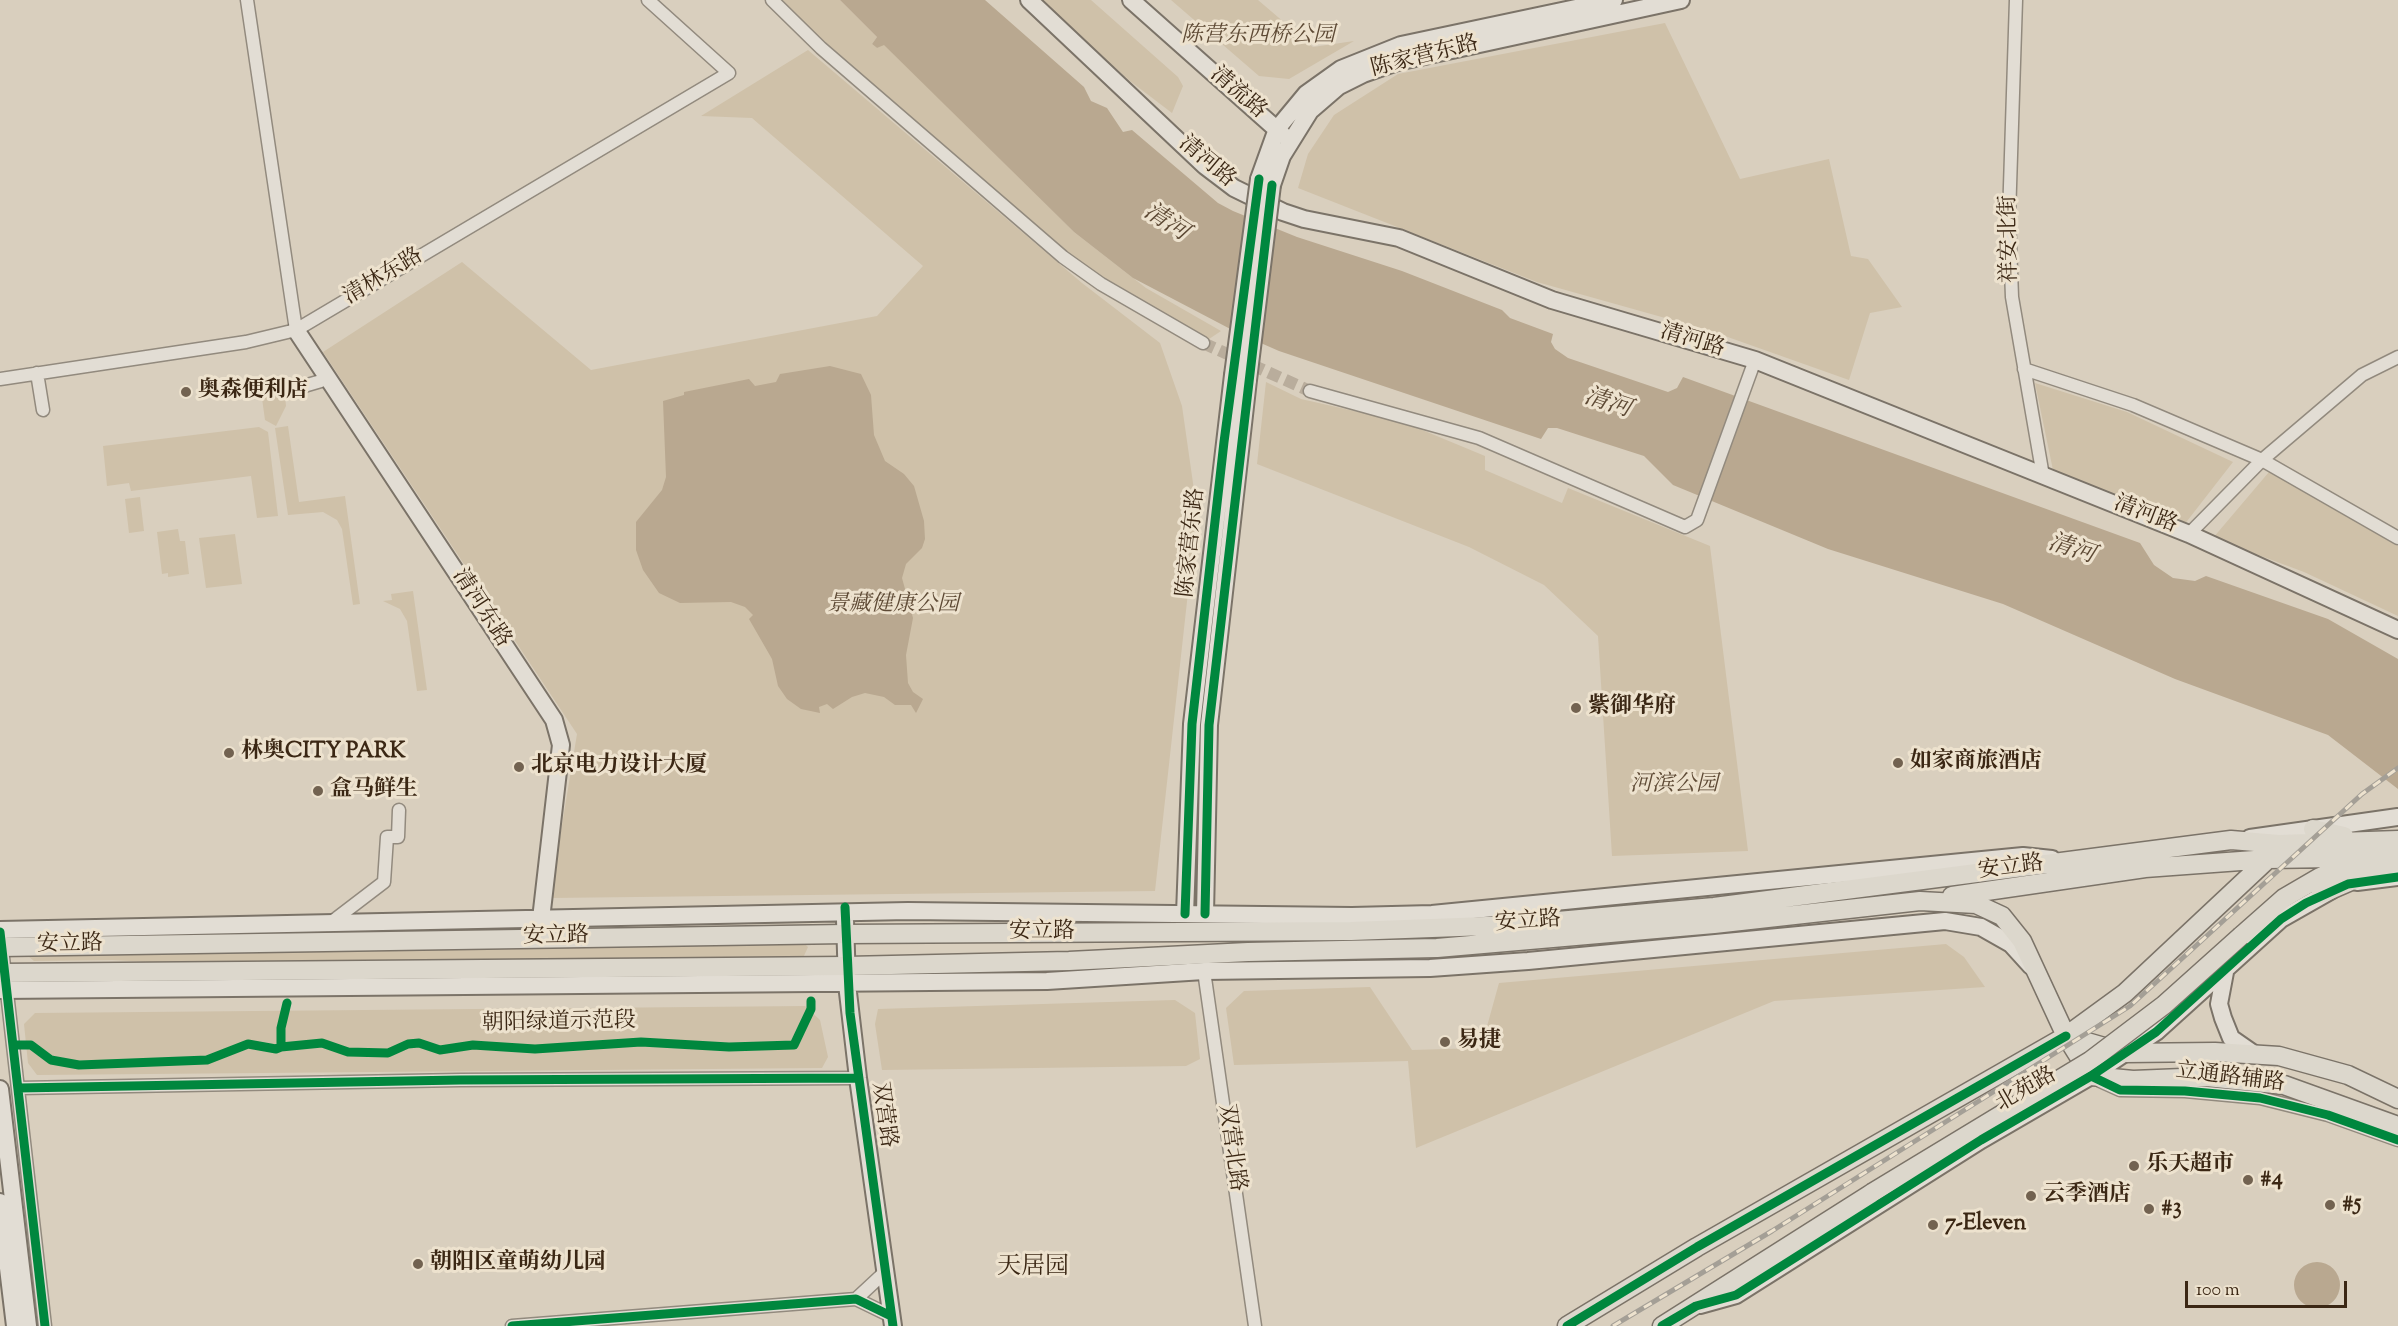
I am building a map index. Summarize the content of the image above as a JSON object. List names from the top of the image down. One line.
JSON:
{"streets":{"main road":["安立路","北苑路"],"street":["陈家营东路","清流路","清河路","祥安北街","清林东路","清河东路","立通路辅路","双营路","双营北路"],"cycle path":["朝阳绿道示范段"]},"crossings":[["陈家营东路","清流路"],["陈家营东路","安立路"],["清河路","祥安北街"],["清林东路","清河东路"],["清河东路","安立路"],["安立路","立通路辅路"],["安立路","北苑路"],["安立路","双营路"],["安立路","双营北路"],["立通路辅路","北苑路"]],"districts":["天居园"],"water":["清河"],"parks":["陈营东西桥公园","景藏健康公园","河滨公园"],"places":["奥森便利店","紫御华府","林奥CITY PARK","如家商旅酒店","北京电力设计大厦","盒马鲜生","易捷","乐天超市","#4","云季酒店","#5","#3","7-Eleven","朝阳区童萌幼儿园"],"scale_bar":"100 m"}
